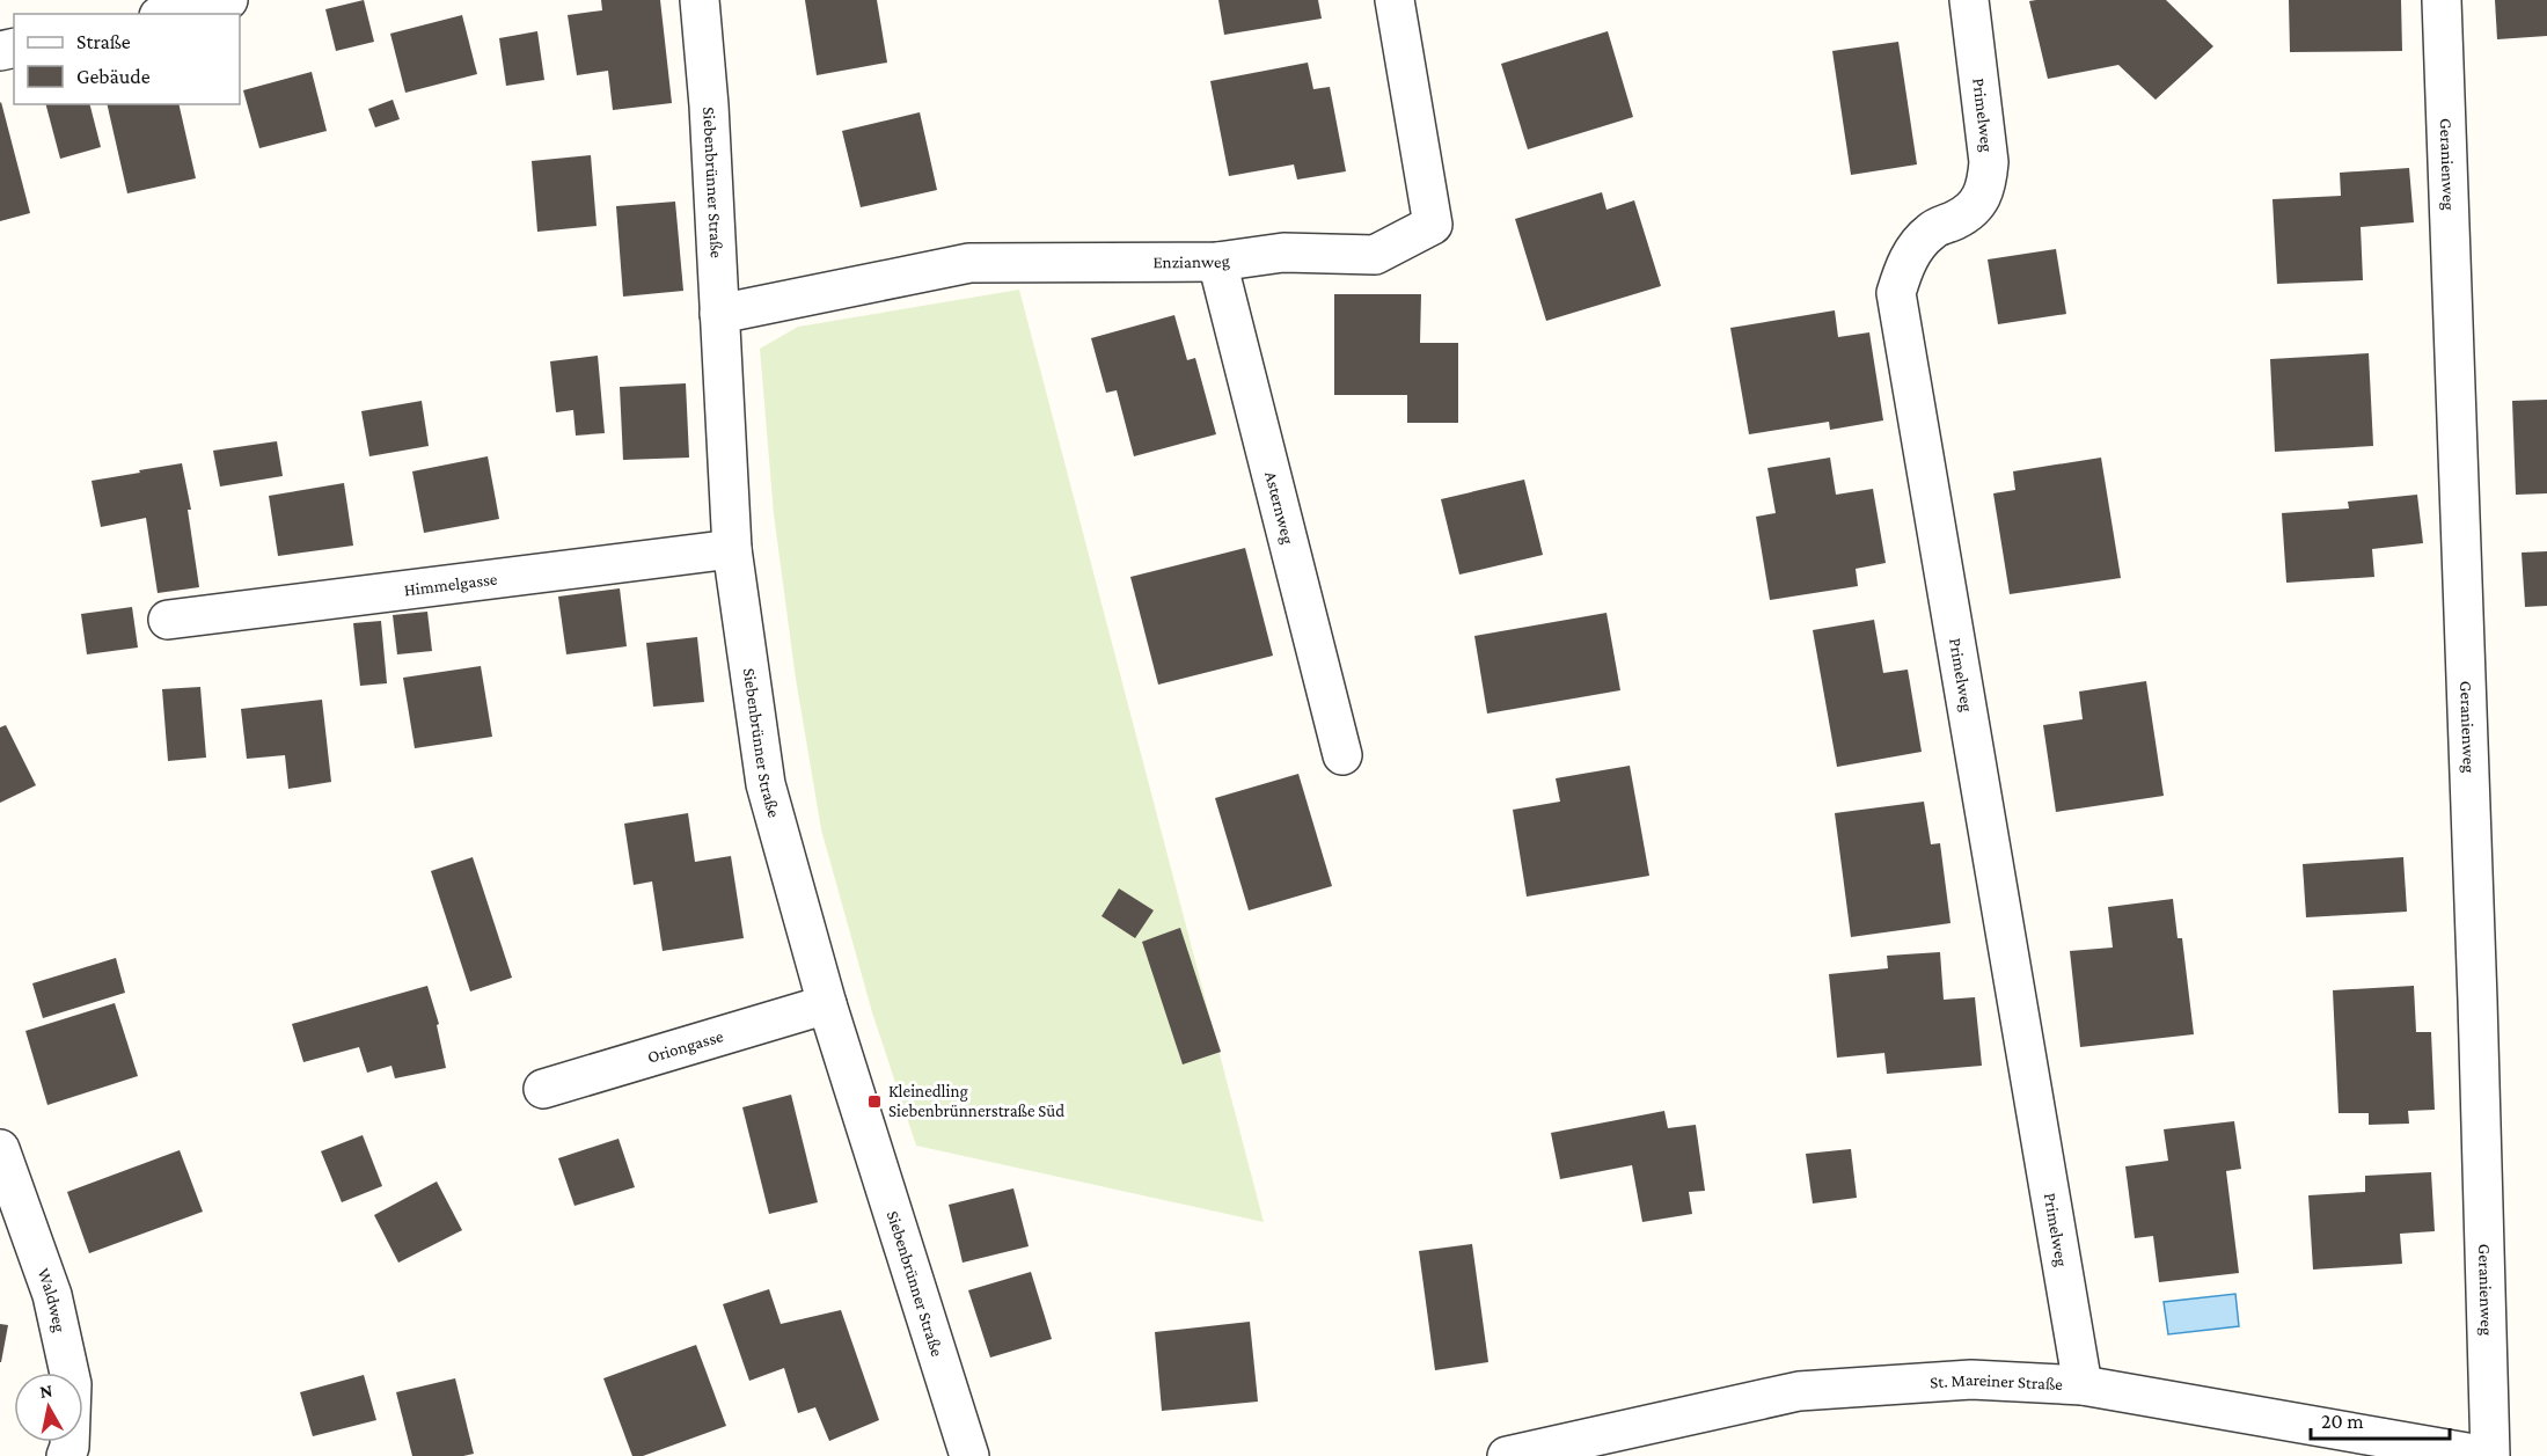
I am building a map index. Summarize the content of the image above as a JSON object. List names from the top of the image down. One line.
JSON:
{"streets":{"street":["Primelweg","Geranienweg","Siebenbrünner Straße","Enzianweg","Asternweg","Himmelgasse","Oriongasse","Waldweg","St. Mareiner Straße"]},"crossings":[["Primelweg","St. Mareiner Straße"],["Geranienweg","St. Mareiner Straße"],["Siebenbrünner Straße","Enzianweg"],["Siebenbrünner Straße","Himmelgasse"],["Siebenbrünner Straße","Oriongasse"],["Enzianweg","Asternweg"]],"places":{"transit":["Kleinedling Siebenbrünnerstraße Süd"]},"legend":["Straße","Gebäude"],"scale_bar":"20 m","north":"top"}
